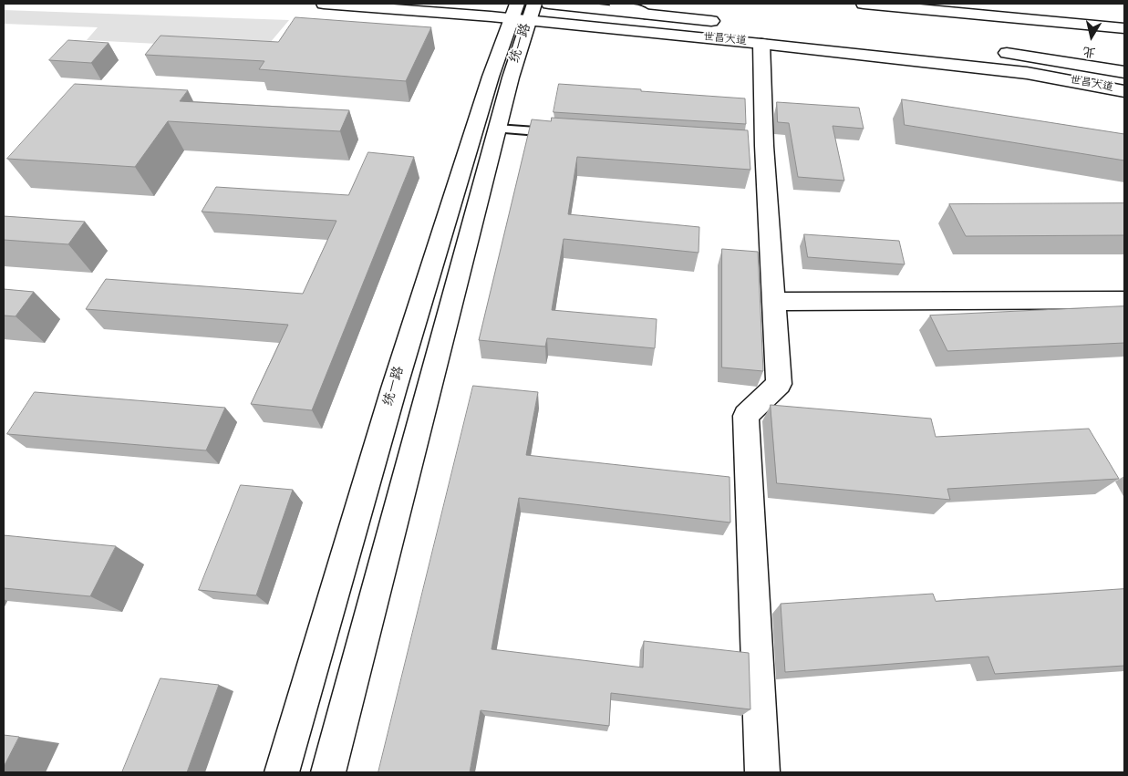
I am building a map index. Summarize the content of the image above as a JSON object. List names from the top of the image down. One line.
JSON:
{"streets":{"main road":["世昌大道","统一路"]},"crossings":[["世昌大道","统一路"]],"north":"bottom"}
